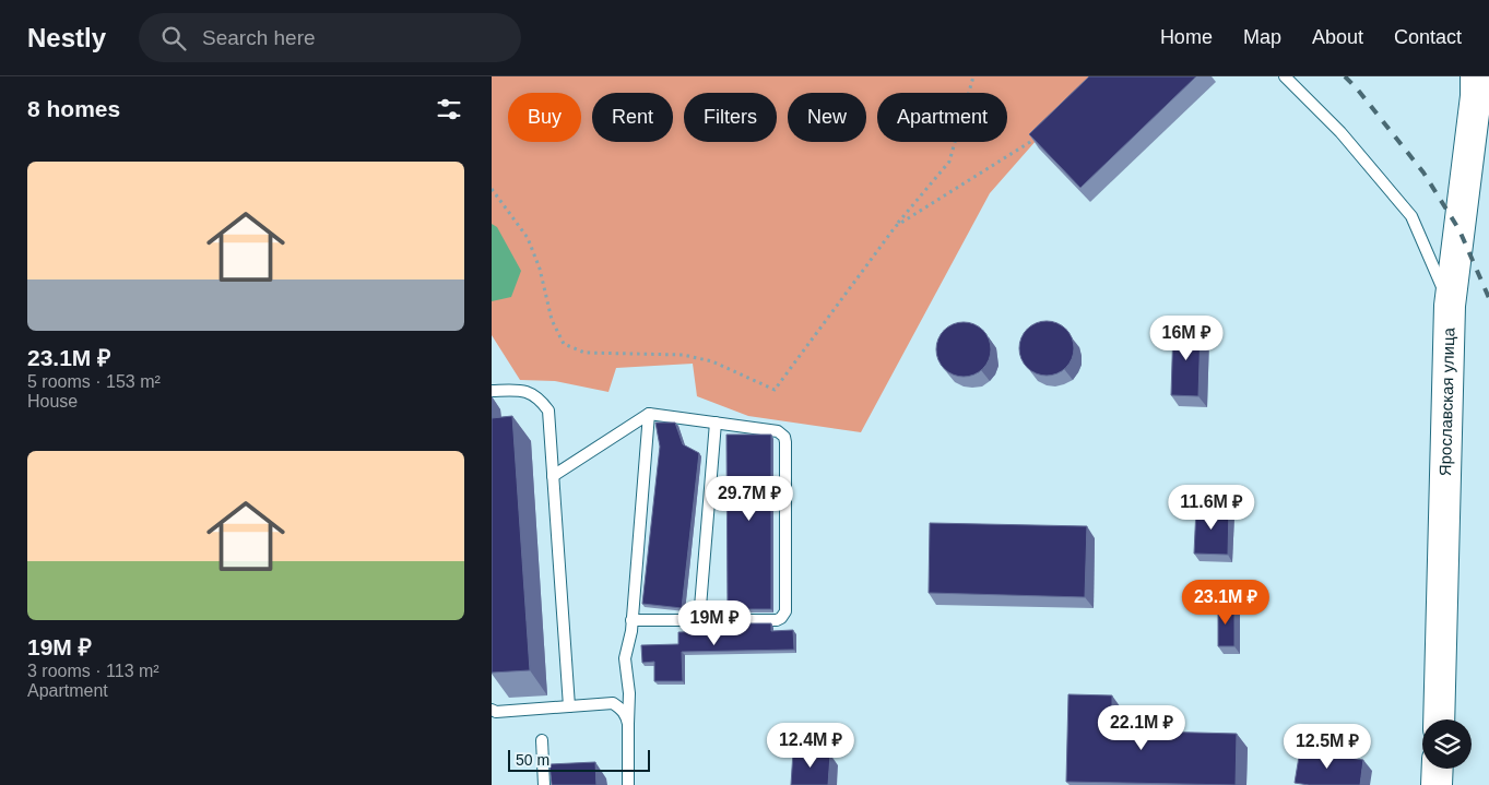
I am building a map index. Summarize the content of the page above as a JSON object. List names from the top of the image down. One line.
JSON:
{"streets":{"main road":["Ярославская улица"]},"scale_bar":"50 m","page":{"header":"Nestly","search":"Search here","nav":["Home","Map","About","Contact"],"heading":"8 homes","chip":["Buy","Rent","Filters","New","Apartment"],"list":[{"name":"23.1M ₽","note":"5 rooms · 153 m² · House"},{"name":"19M ₽","note":"3 rooms · 113 m² · Apartment"}],"price":["16M ₽","29.7M ₽","11.6M ₽","23.1M ₽","19M ₽","22.1M ₽","12.4M ₽","12.5M ₽"],"scale":"50 m"}}
